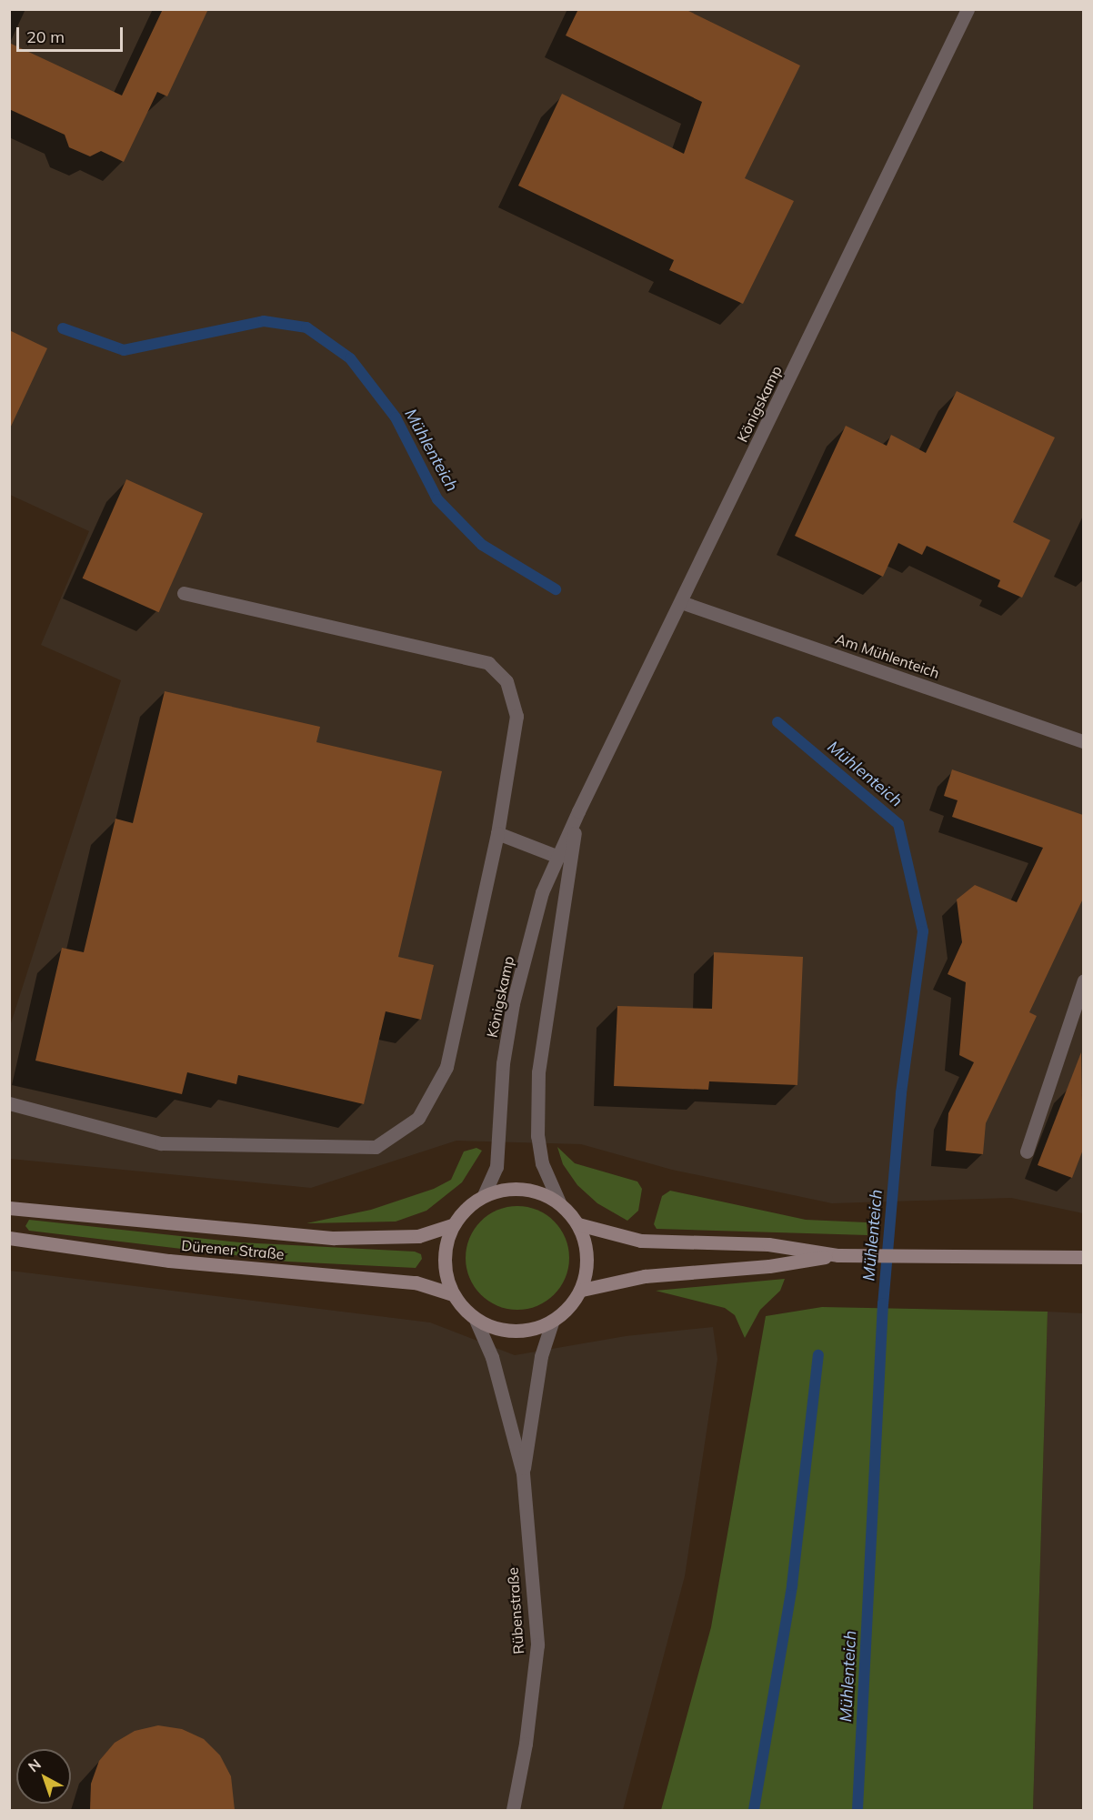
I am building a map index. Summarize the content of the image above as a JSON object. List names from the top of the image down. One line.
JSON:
{"streets":{"main road":["Dürener Straße"],"street":["Königskamp","Am Mühlenteich","Rübenstraße"]},"crossings":[["Königskamp","Am Mühlenteich"],["Königskamp","Dürener Straße"],["Königskamp","Rübenstraße"],["Dürener Straße","Rübenstraße"]],"water":["Mühlenteich"],"scale_bar":"20 m","north":"top left"}
